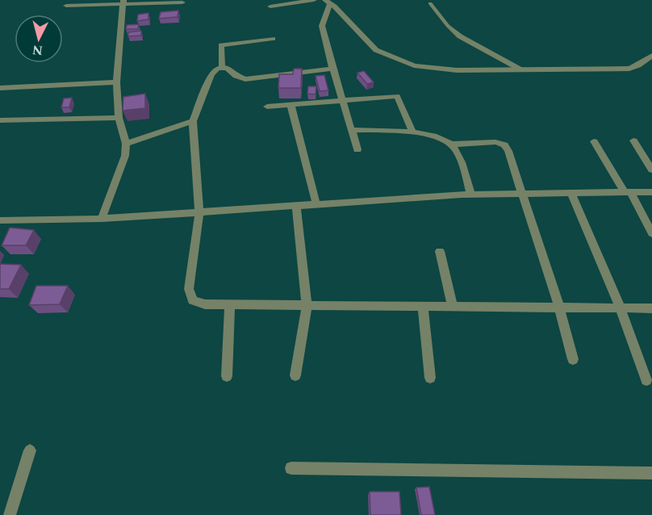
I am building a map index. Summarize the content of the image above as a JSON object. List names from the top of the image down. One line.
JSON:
{"north":"bottom"}
